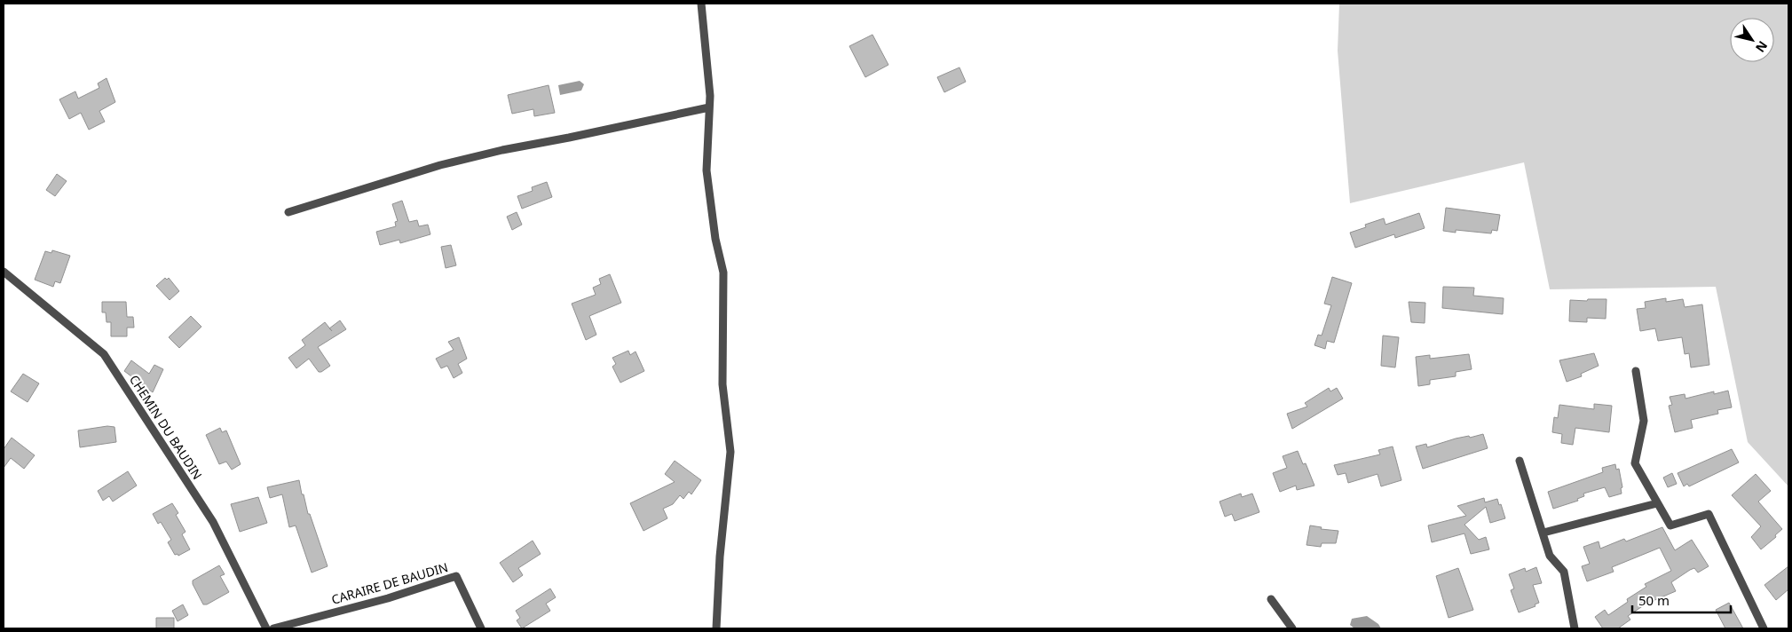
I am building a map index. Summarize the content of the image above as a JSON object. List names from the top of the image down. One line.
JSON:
{"streets":{"street":["CHEMIN DU BAUDIN","CARAIRE DE BAUDIN"]},"scale_bar":"50 m","north":"bottom right"}
